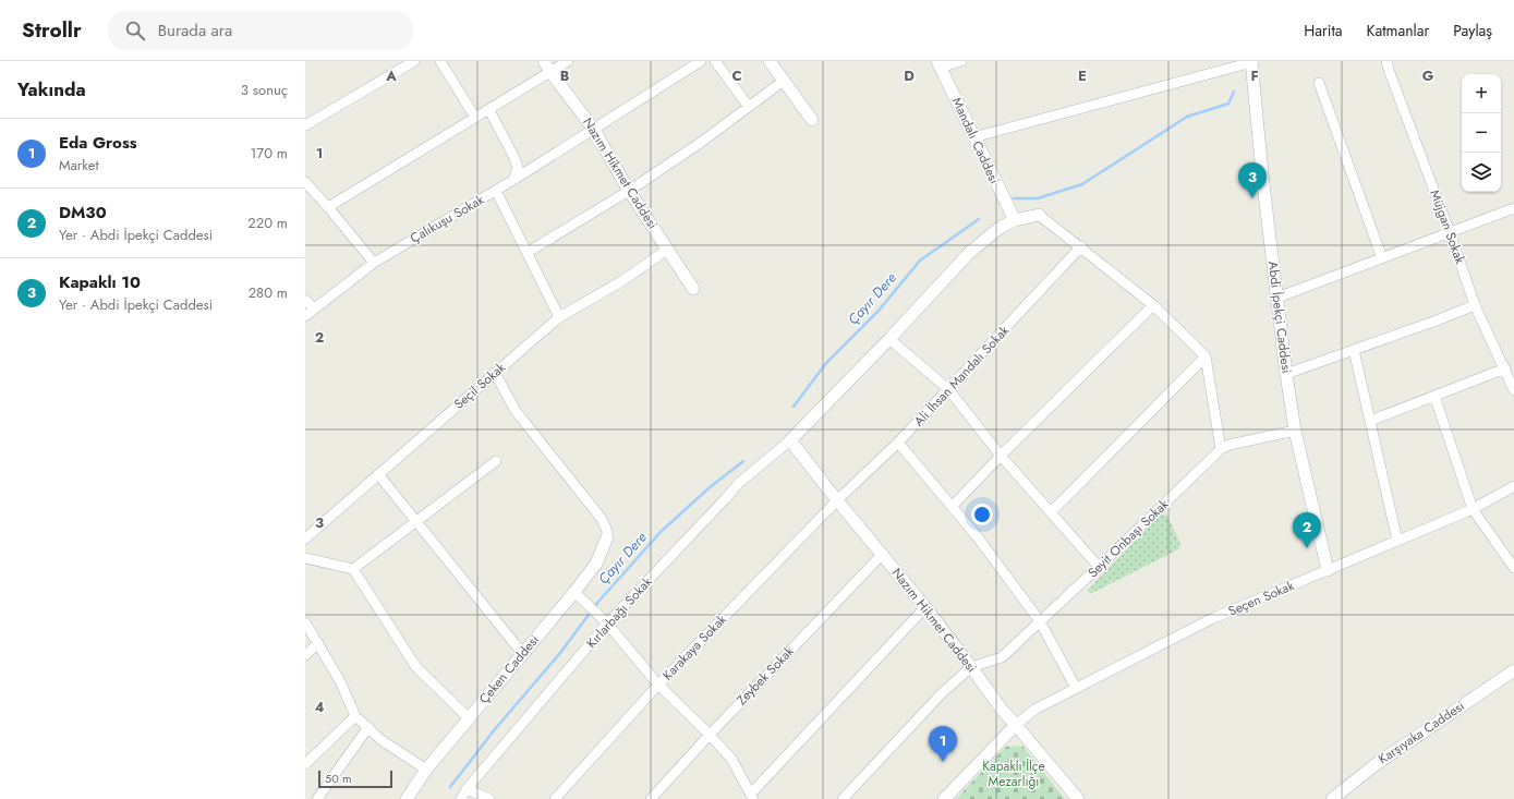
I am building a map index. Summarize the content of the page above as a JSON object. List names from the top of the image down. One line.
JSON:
{"streets":{"street":["Mandalı Caddesi","Nazım Hikmet Caddesi","Çalıkuşu Sokak","Müjgan Sokak","Abdi İpekçi Caddesi","Ali İhsan Mandalı Sokak","Seçil Sokak","Seyit Onbaşı Sokak","Seçen Sokak","Kırlarbağı Sokak","Karakaya Sokak","Çeken Caddesi","Zeybek Sokak","Karşıyaka Caddesi"]},"crossings":[["Nazım Hikmet Caddesi","Çalıkuşu Sokak"],["Nazım Hikmet Caddesi","Ali İhsan Mandalı Sokak"],["Nazım Hikmet Caddesi","Seçil Sokak"],["Nazım Hikmet Caddesi","Seyit Onbaşı Sokak"],["Nazım Hikmet Caddesi","Seçen Sokak"],["Nazım Hikmet Caddesi","Kırlarbağı Sokak"],["Nazım Hikmet Caddesi","Karakaya Sokak"],["Nazım Hikmet Caddesi","Zeybek Sokak"],["Abdi İpekçi Caddesi","Seyit Onbaşı Sokak"],["Abdi İpekçi Caddesi","Seçen Sokak"],["Ali İhsan Mandalı Sokak","Karakaya Sokak"]],"water":["Çayır Dere"],"parks":["Kapaklı İlçe Mezarlığı"],"scale_bar":"50 m","page":{"header":"Strollr","search":"Burada ara","nav":["Harita","Katmanlar","Paylaş"],"heading":["Yakında","3 sonuç"],"map_buttons":["+","−"],"list":[{"mark":"1","name":"Eda Gross","note":"Market","value":"170 m"},{"mark":"2","name":"DM30","note":"Yer · Abdi İpekçi Caddesi","value":"220 m"},{"mark":"3","name":"Kapaklı 10","note":"Yer · Abdi İpekçi Caddesi","value":"280 m"}],"pins":["3","2","1"],"scale":"50 m"},"grid":{"columns":["A","B","C","D","E","F","G"],"rows":["1","2","3","4"]}}
